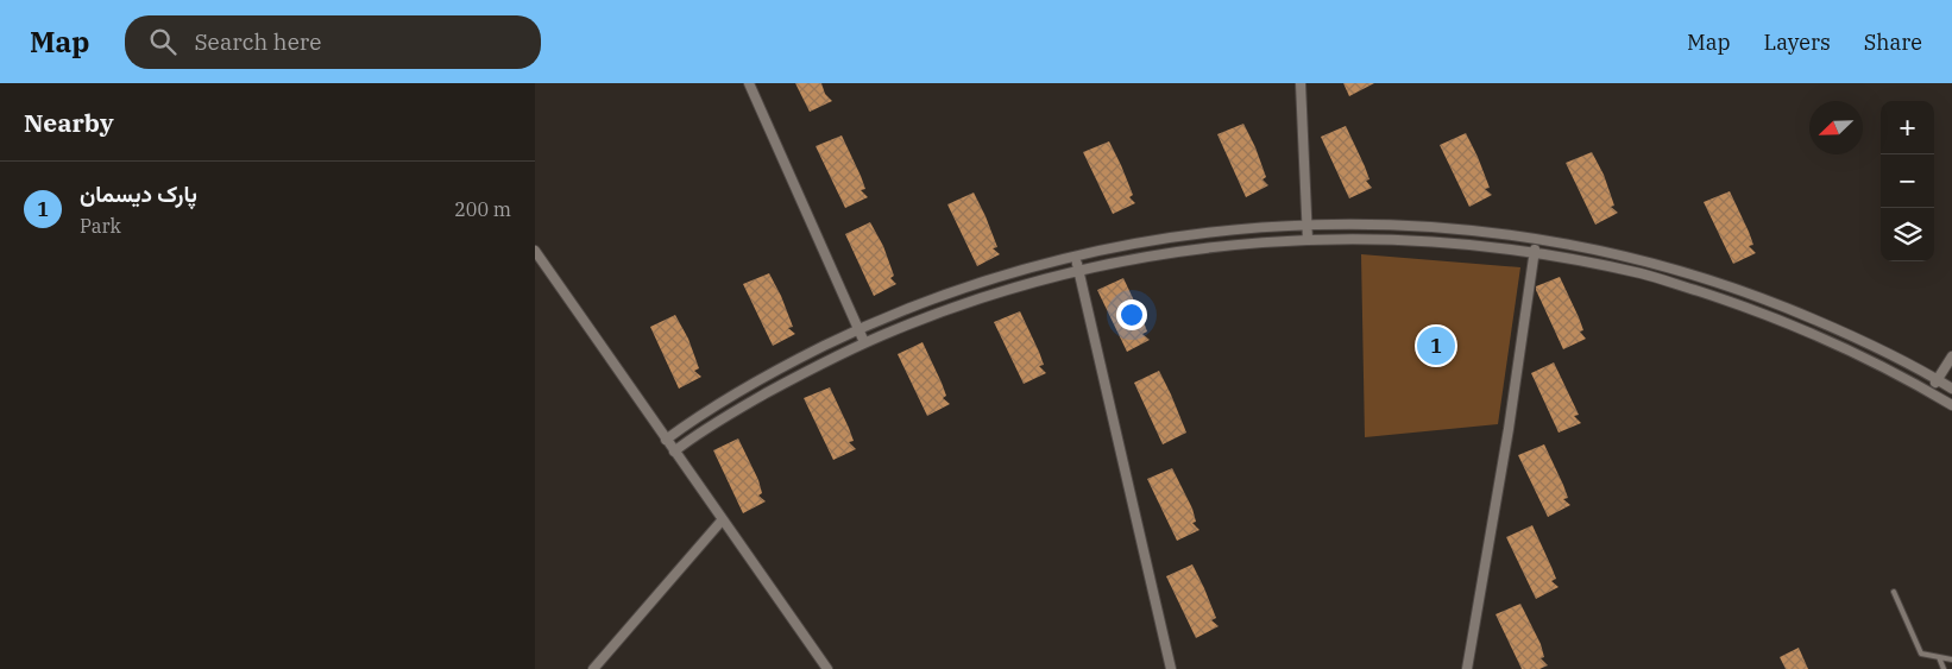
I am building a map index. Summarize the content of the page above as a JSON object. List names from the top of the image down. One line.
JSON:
{"north":"bottom left","page":{"header":"Map","search":"Search here","nav":["Map","Layers","Share"],"heading":"Nearby","map_buttons":["+","−"],"list":[{"mark":"1","name":"پارک دیسمان","note":"Park","value":"200 m"}],"pins":"1"}}
